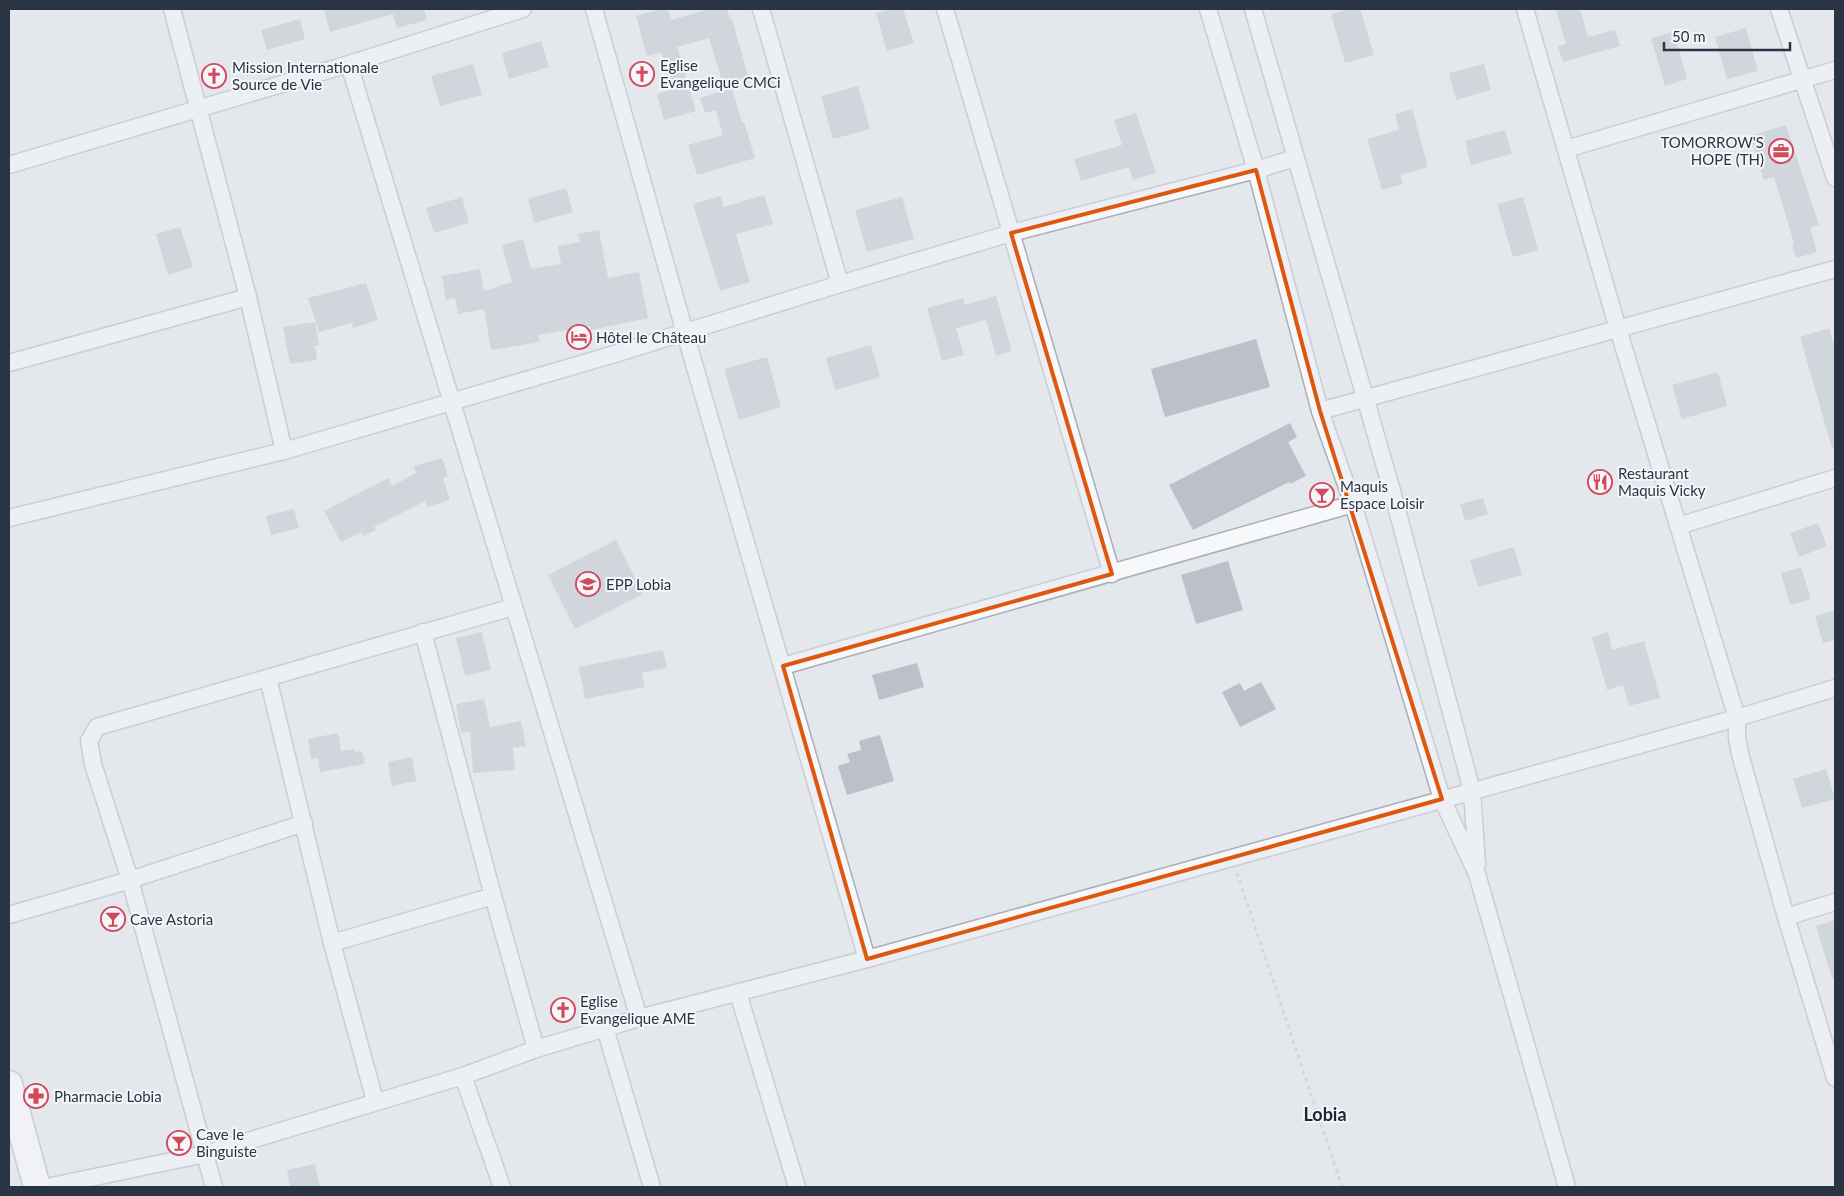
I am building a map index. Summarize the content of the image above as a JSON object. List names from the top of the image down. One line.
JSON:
{"districts":["Lobia"],"places":{"church":["Eglise Evangelique CMCi","Mission Internationale Source de Vie","Eglise Evangelique AME"],"office":["TOMORROW'S HOPE (TH)"],"hotel":["Hôtel le Château"],"restaurant":["Restaurant Maquis Vicky"],"bar":["Maquis Espace Loisir","Cave Astoria","Cave le Binguiste"],"school or university":["EPP Lobia"],"pharmacy":["Pharmacie Lobia"]},"scale_bar":"50 m"}
